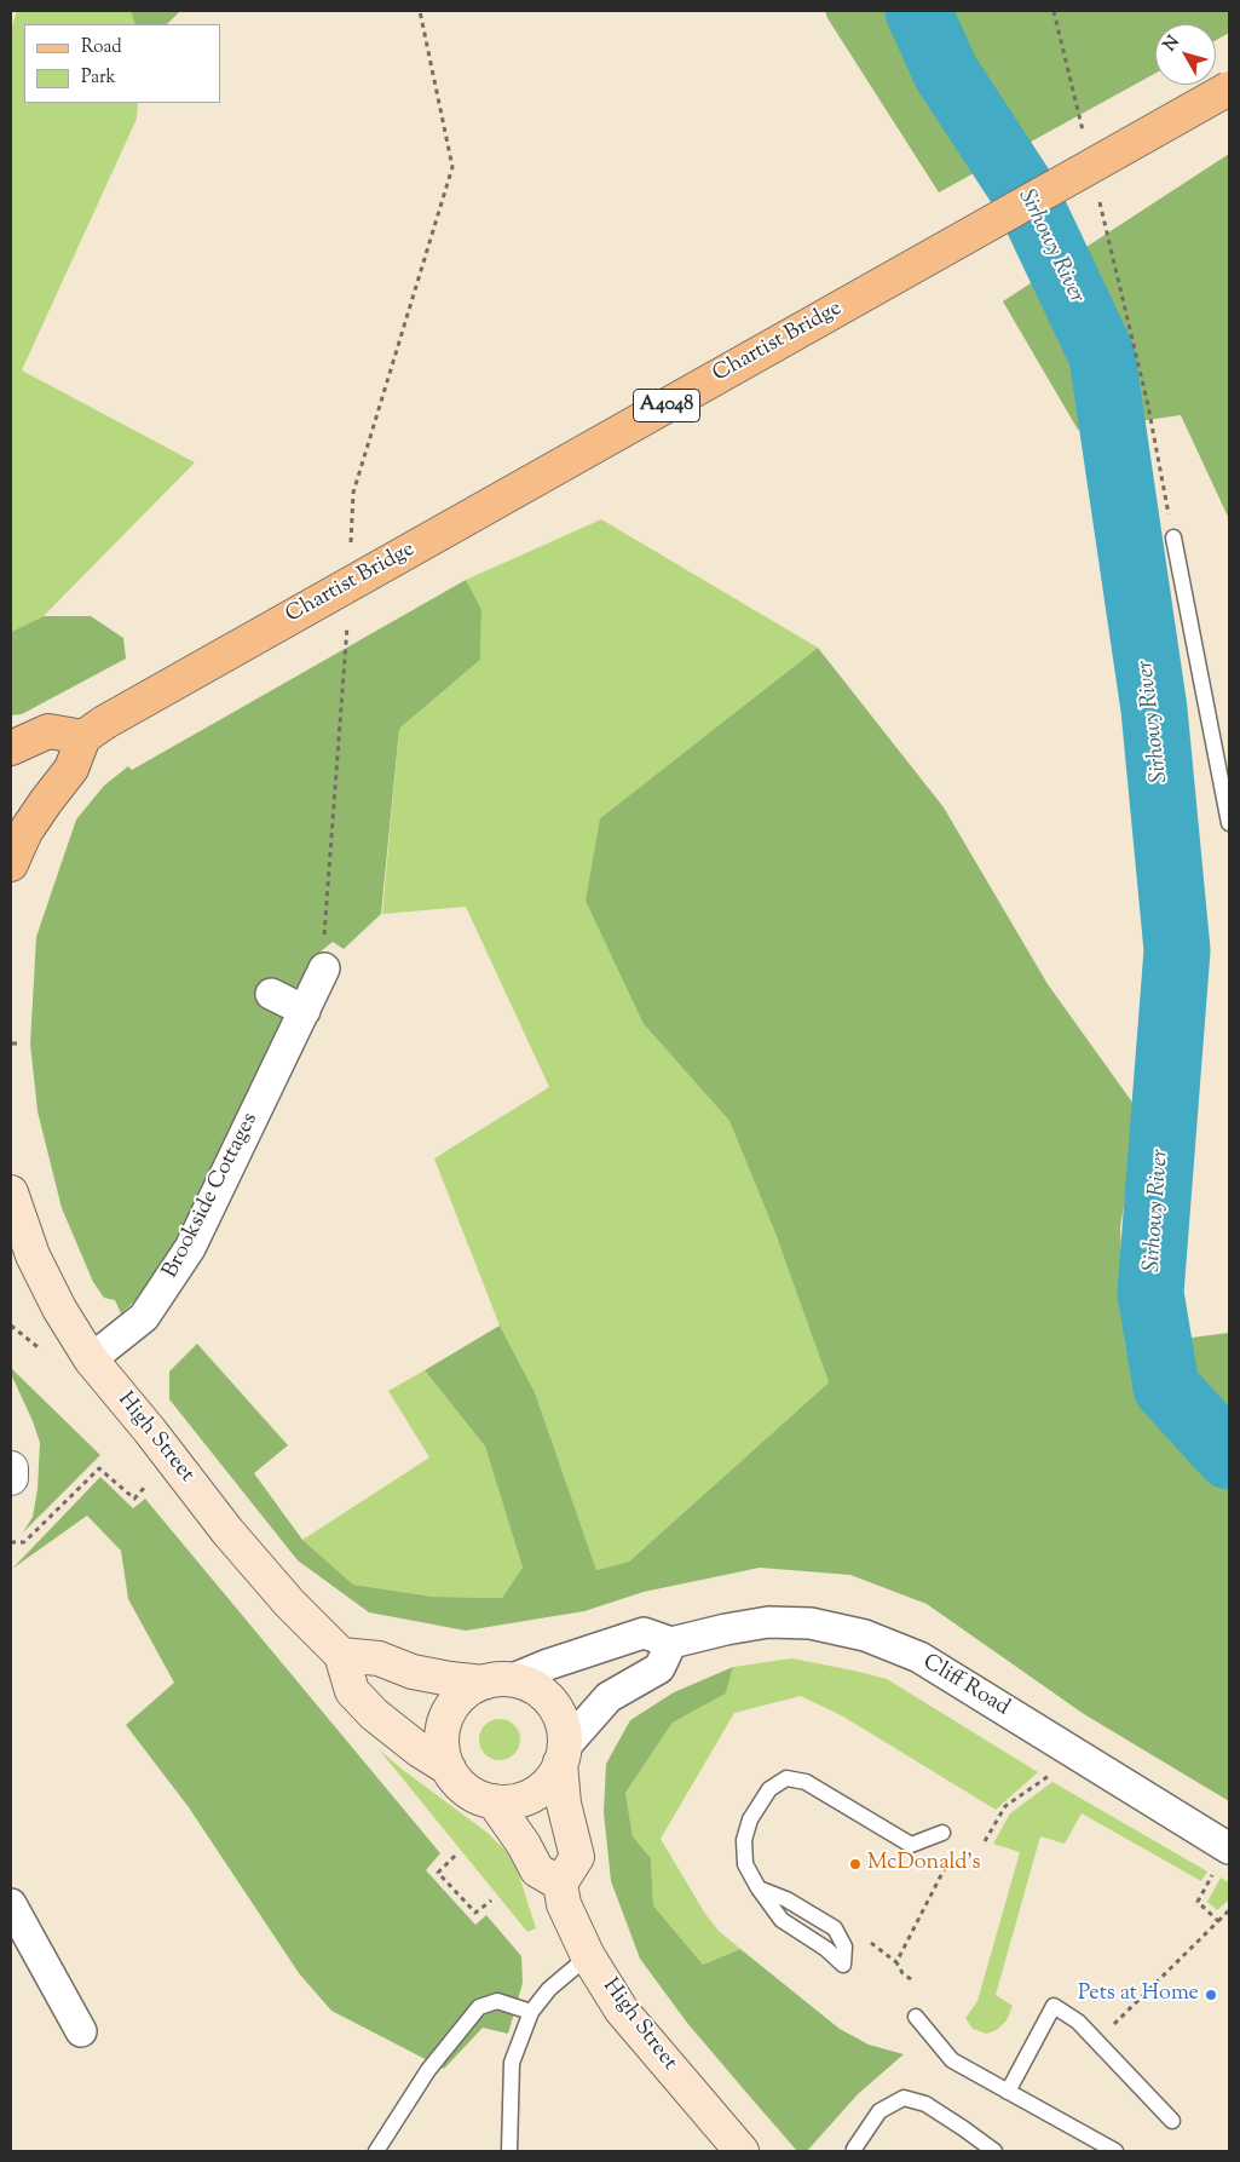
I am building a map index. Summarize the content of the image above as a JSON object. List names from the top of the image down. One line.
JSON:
{"streets":{"main road":["Chartist Bridge","A4048","High Street"],"street":["Brookside Cottages","Cliff Road"]},"crossings":[["Brookside Cottages","High Street"]],"water":["Sirhowy River"],"places":["McDonald's","Pets at Home"],"legend":["Road","Park"],"north":"top left"}
